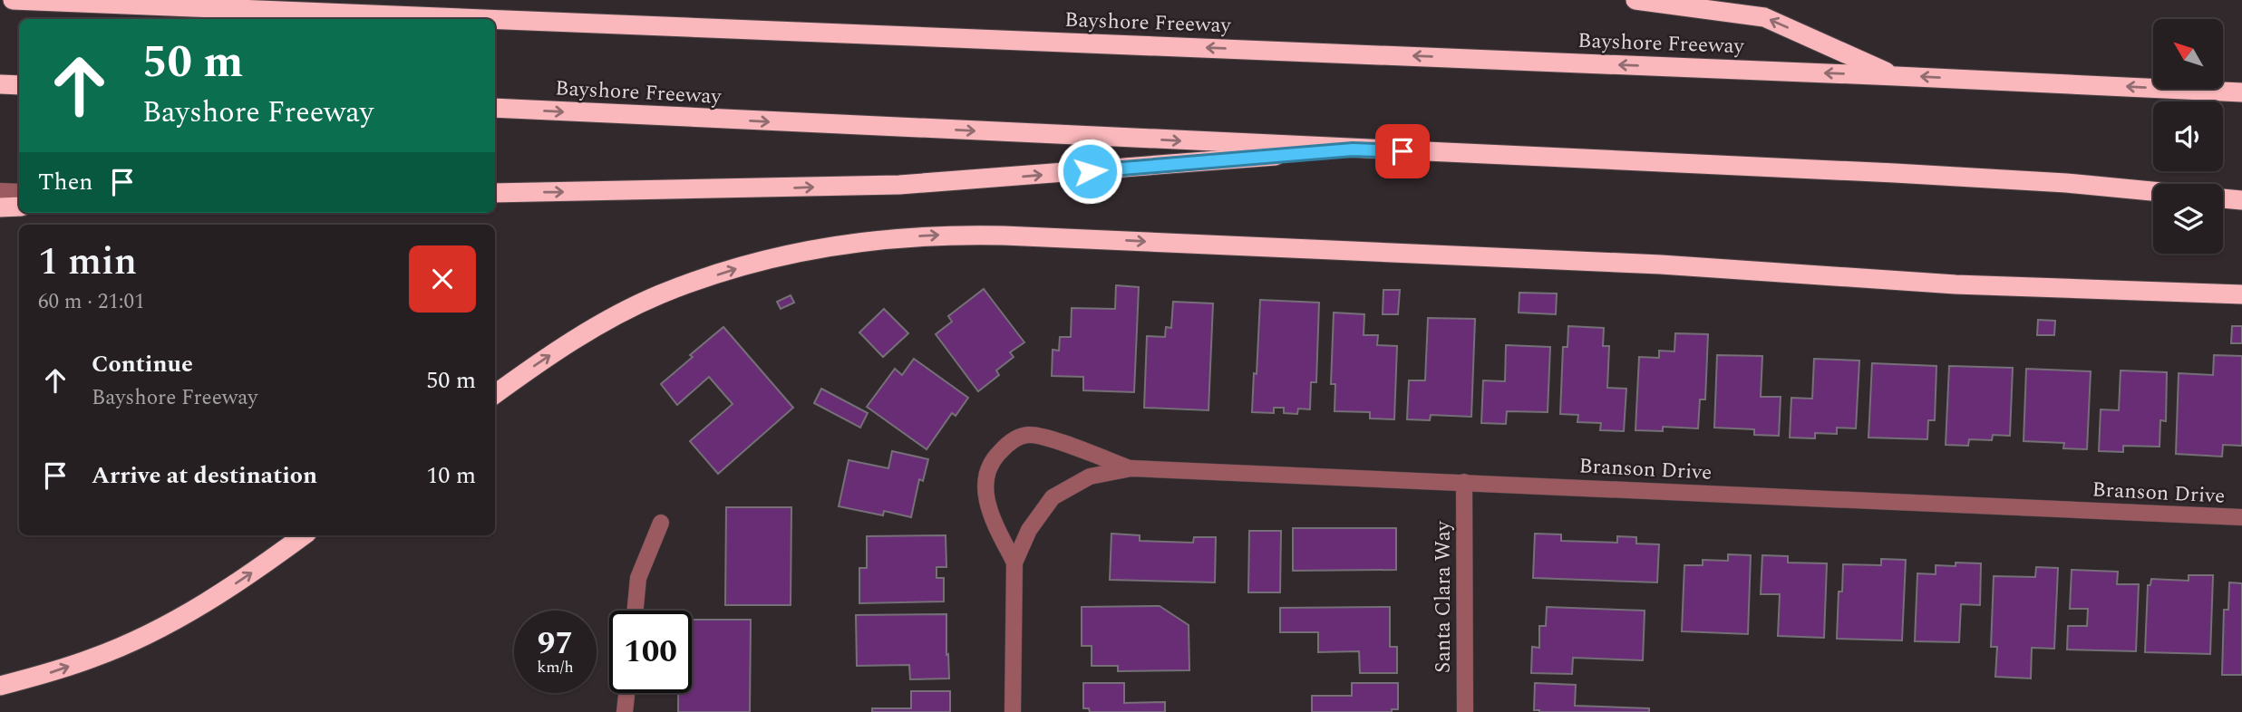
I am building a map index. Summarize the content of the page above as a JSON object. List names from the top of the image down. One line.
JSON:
{"streets":{"highway":["Bayshore Freeway"],"street":["Branson Drive","Santa Clara Way"]},"crossings":[["Branson Drive","Santa Clara Way"]],"north":"top left","page":{"turn":["50 m","Bayshore Freeway"],"then":"Then","heading":["1 min","60 m · 21:01"],"list":[{"name":"Continue","note":"Bayshore Freeway","value":"50 m"},{"name":"Arrive at destination","value":"10 m"}],"speed":"97 km/h","limit":"100"}}
